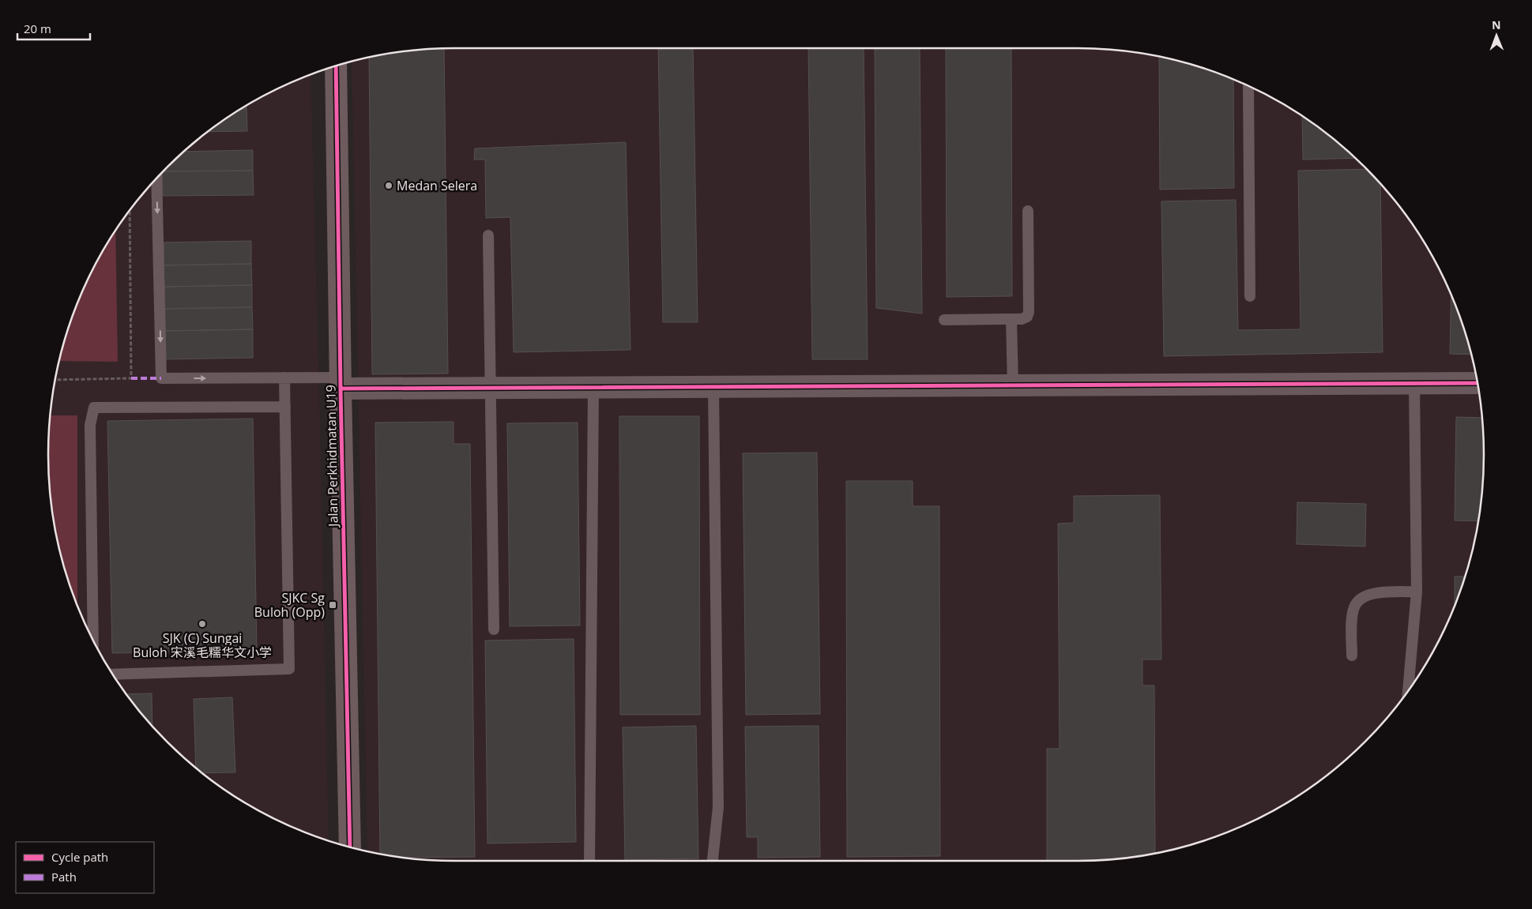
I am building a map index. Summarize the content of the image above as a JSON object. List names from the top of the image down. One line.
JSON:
{"streets":{"street":["Jalan Perkhidmatan U19"]},"places":{"other":["Medan Selera","SJK (C) Sungai Buloh 宋溪毛糯华文小学"],"transit":["SJKC Sg Buloh (Opp)"]},"legend":["Cycle path","Path"],"scale_bar":"20 m","north":"top"}
